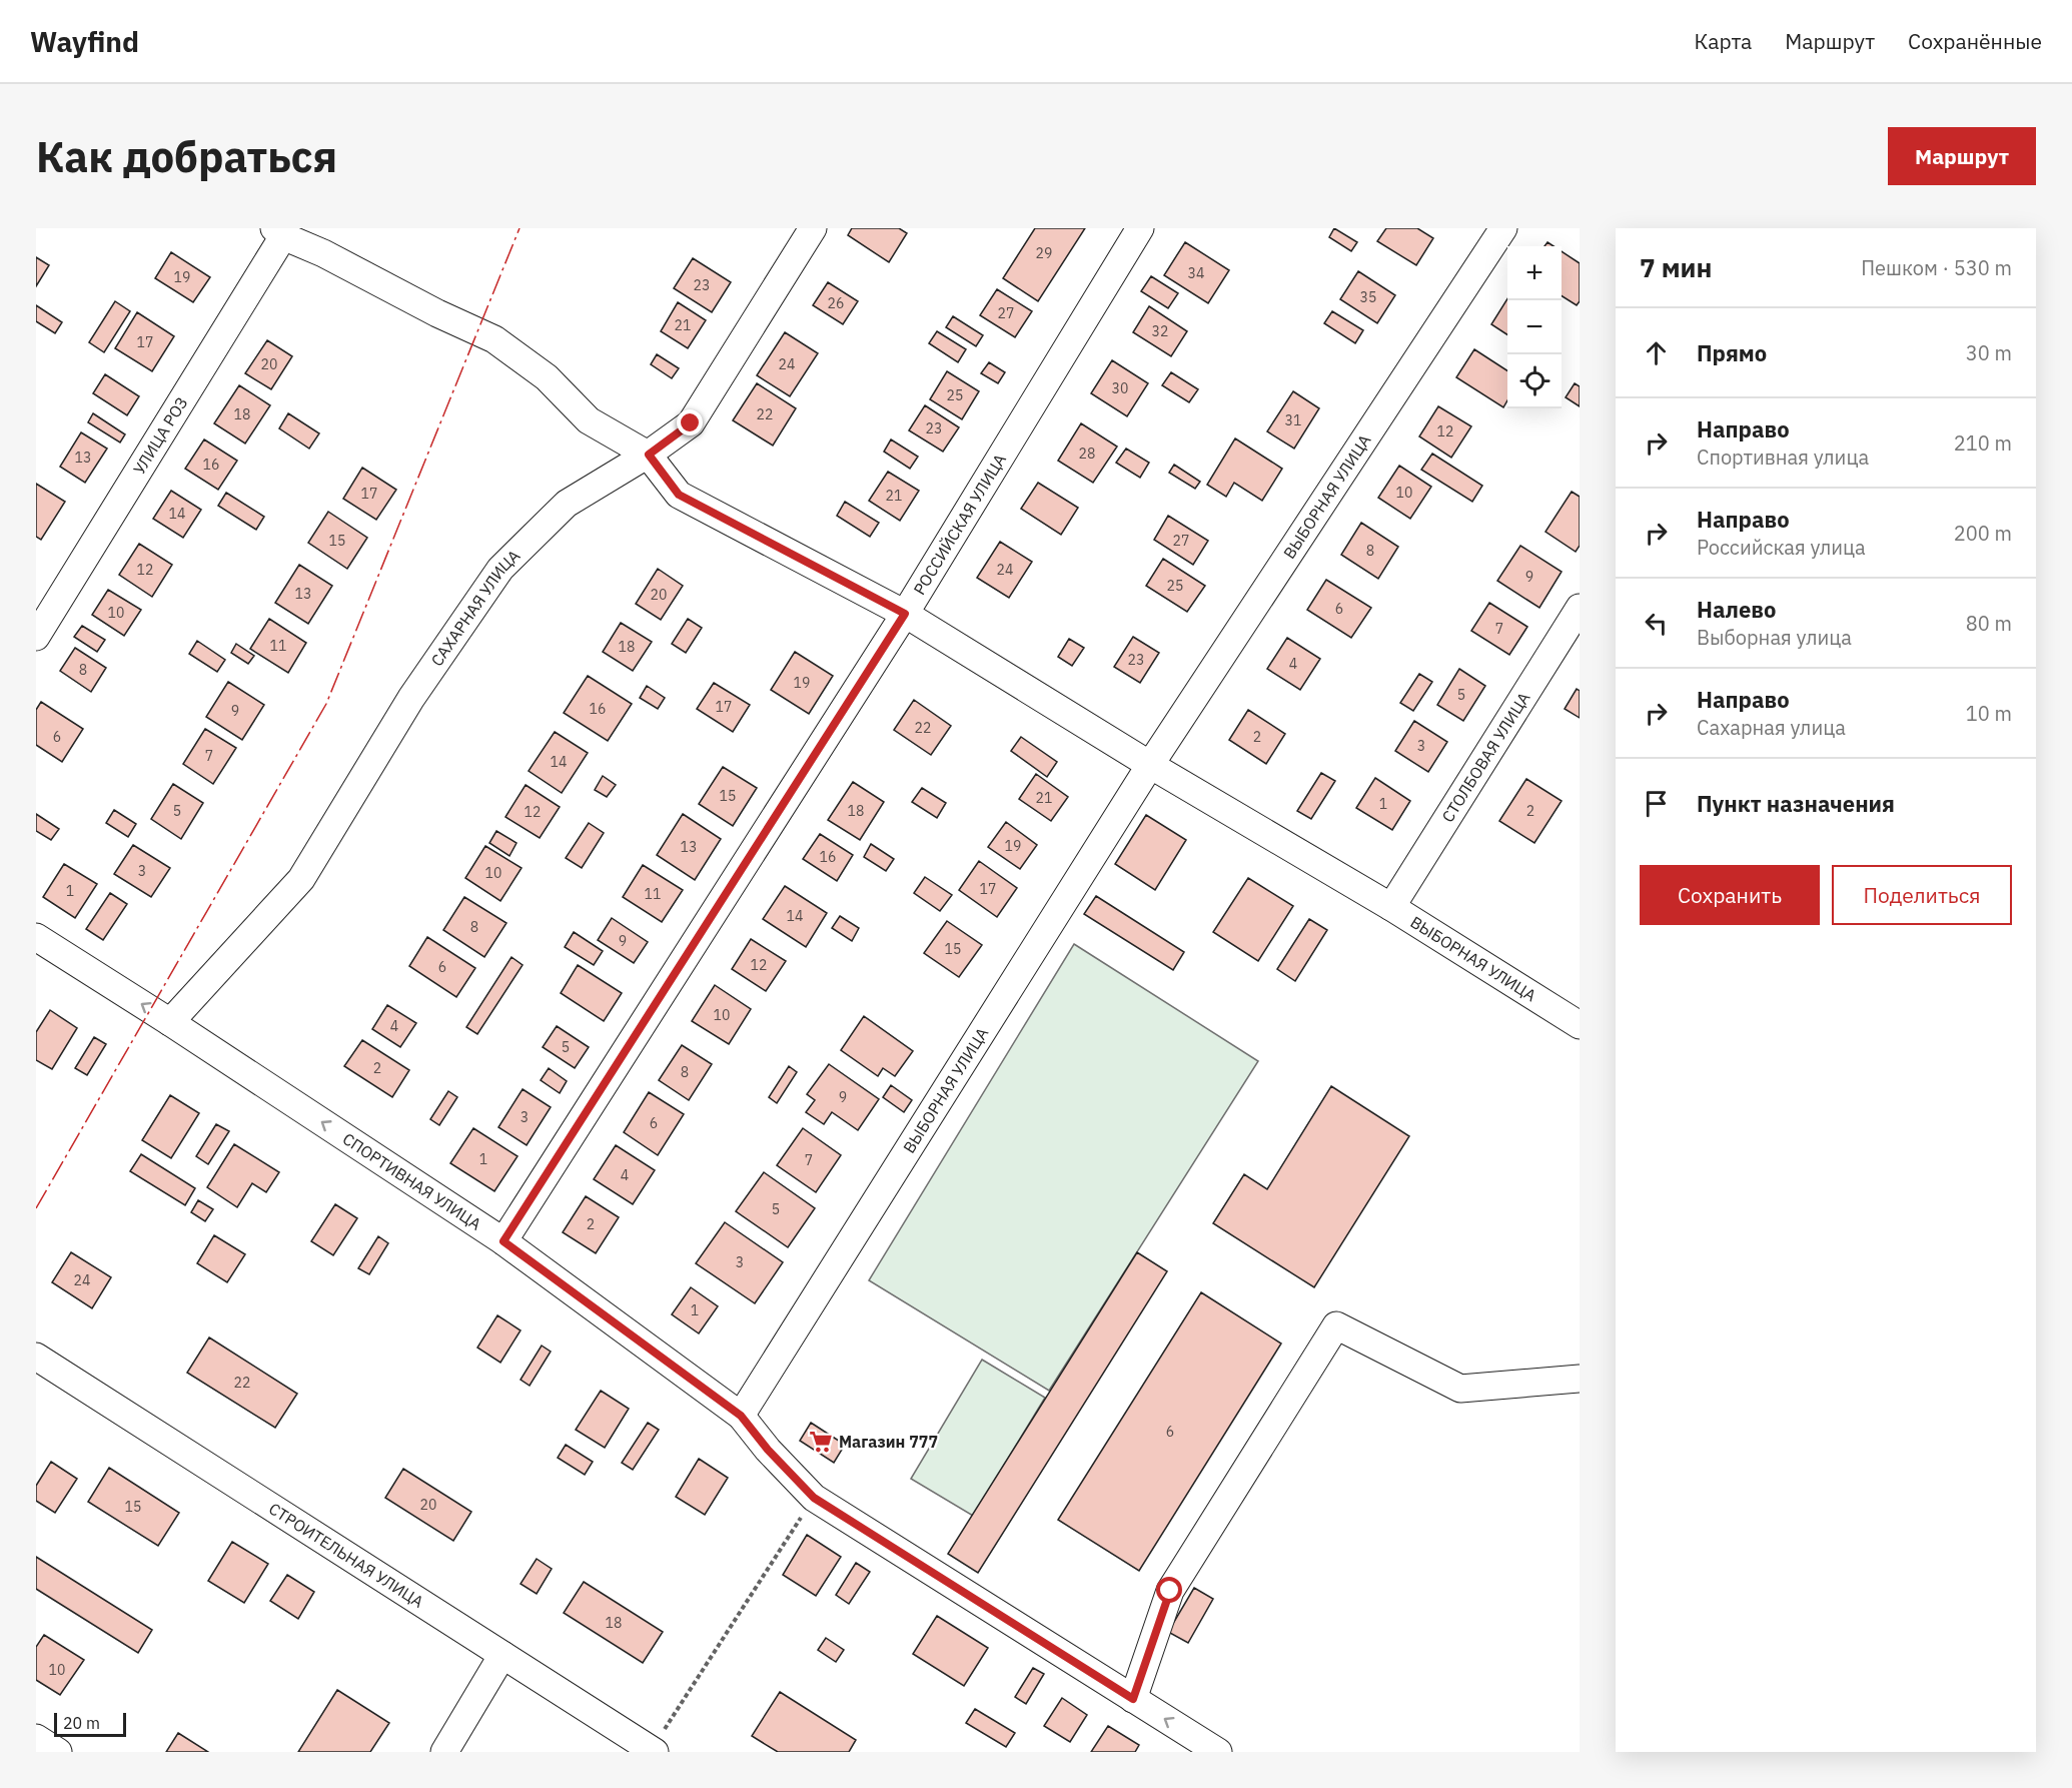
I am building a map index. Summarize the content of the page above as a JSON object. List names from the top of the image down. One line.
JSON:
{"streets":{"street":["УЛИЦА РОЗ","ВЫБОРНАЯ УЛИЦА","РОССИЙСКАЯ УЛИЦА","САХАРНАЯ УЛИЦА","СТОЛБОВАЯ УЛИЦА","СПОРТИВНАЯ УЛИЦА","СТРОИТЕЛЬНАЯ УЛИЦА"]},"crossings":[["ВЫБОРНАЯ УЛИЦА","РОССИЙСКАЯ УЛИЦА"],["ВЫБОРНАЯ УЛИЦА","САХАРНАЯ УЛИЦА"],["ВЫБОРНАЯ УЛИЦА","СТОЛБОВАЯ УЛИЦА"],["ВЫБОРНАЯ УЛИЦА","СПОРТИВНАЯ УЛИЦА"],["РОССИЙСКАЯ УЛИЦА","СПОРТИВНАЯ УЛИЦА"],["САХАРНАЯ УЛИЦА","СПОРТИВНАЯ УЛИЦА"]],"one_way":["СПОРТИВНАЯ УЛИЦА"],"places":{"supermarket":["Магазин 777"]},"house_numbers":["29","34","19","23","35","26","27","21","32","17","20","24","30","25","18","22","31","23","12","28","13","16","10","17","21","14","15","27","8","12","24","9","25","13","20","6","10","7","11","18","23","4","8","19","5","17","16","9","22","6","2","3","7","14","15","21","1","5","18","2","12","19","13","16","3","10","17","1","11","14","8","9","15","12","6","10","4","5","2","8","9","3","6","1","7","4","5","2","3","24","1","22","6","20","15","18","10"],"scale_bar":"20 m","page":{"header":"Wayfind","nav":["Карта","Маршрут","Сохранённые"],"buttons":["Маршрут",["Сохранить","Поделиться"]],"title":"Как добраться","heading":["7 мин","Пешком · 530 m"],"map_buttons":["+","−"],"list":[["Прямо","30 m"],["Направо","Спортивная улица","210 m"],["Направо","Российская улица","200 m"],["Налево","Выборная улица","80 m"],["Направо","Сахарная улица","10 m"],"Пункт назначения"],"scale":"20 m"}}
